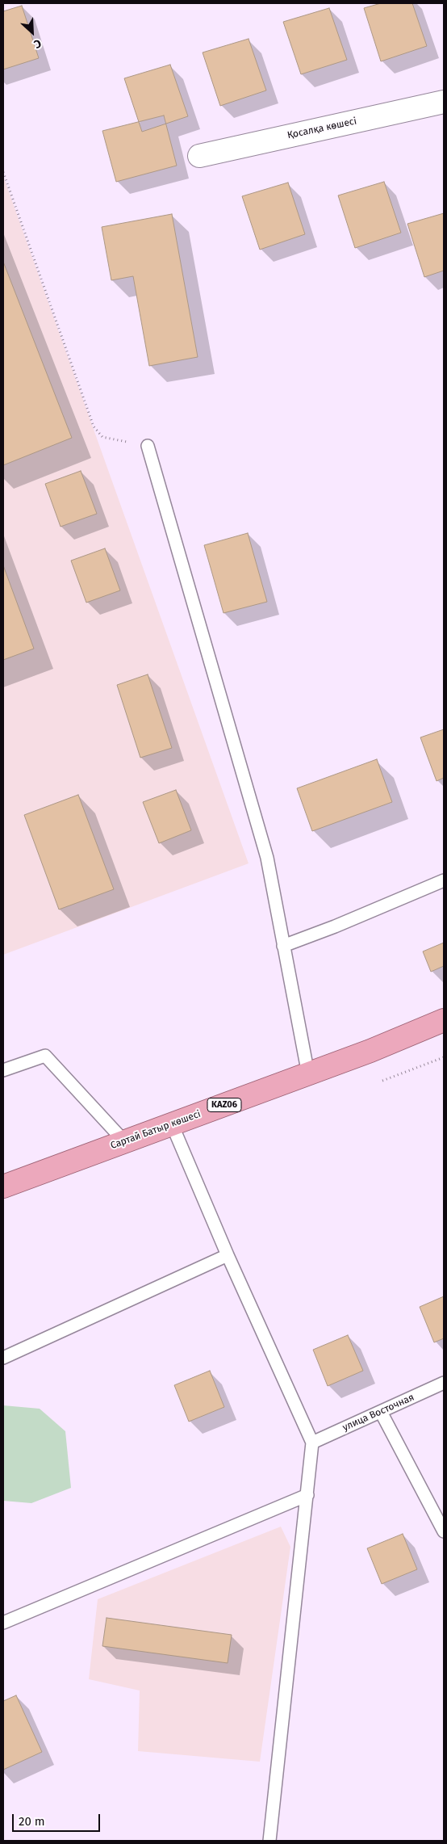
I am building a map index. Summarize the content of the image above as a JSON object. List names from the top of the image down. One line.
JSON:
{"streets":{"highway":["KАZ06","Сартай Батыр көшесі"],"street":["Қосалқа көшесі"],"lane":["улица Восточная"]},"scale_bar":"20 m","north":"bottom right"}
